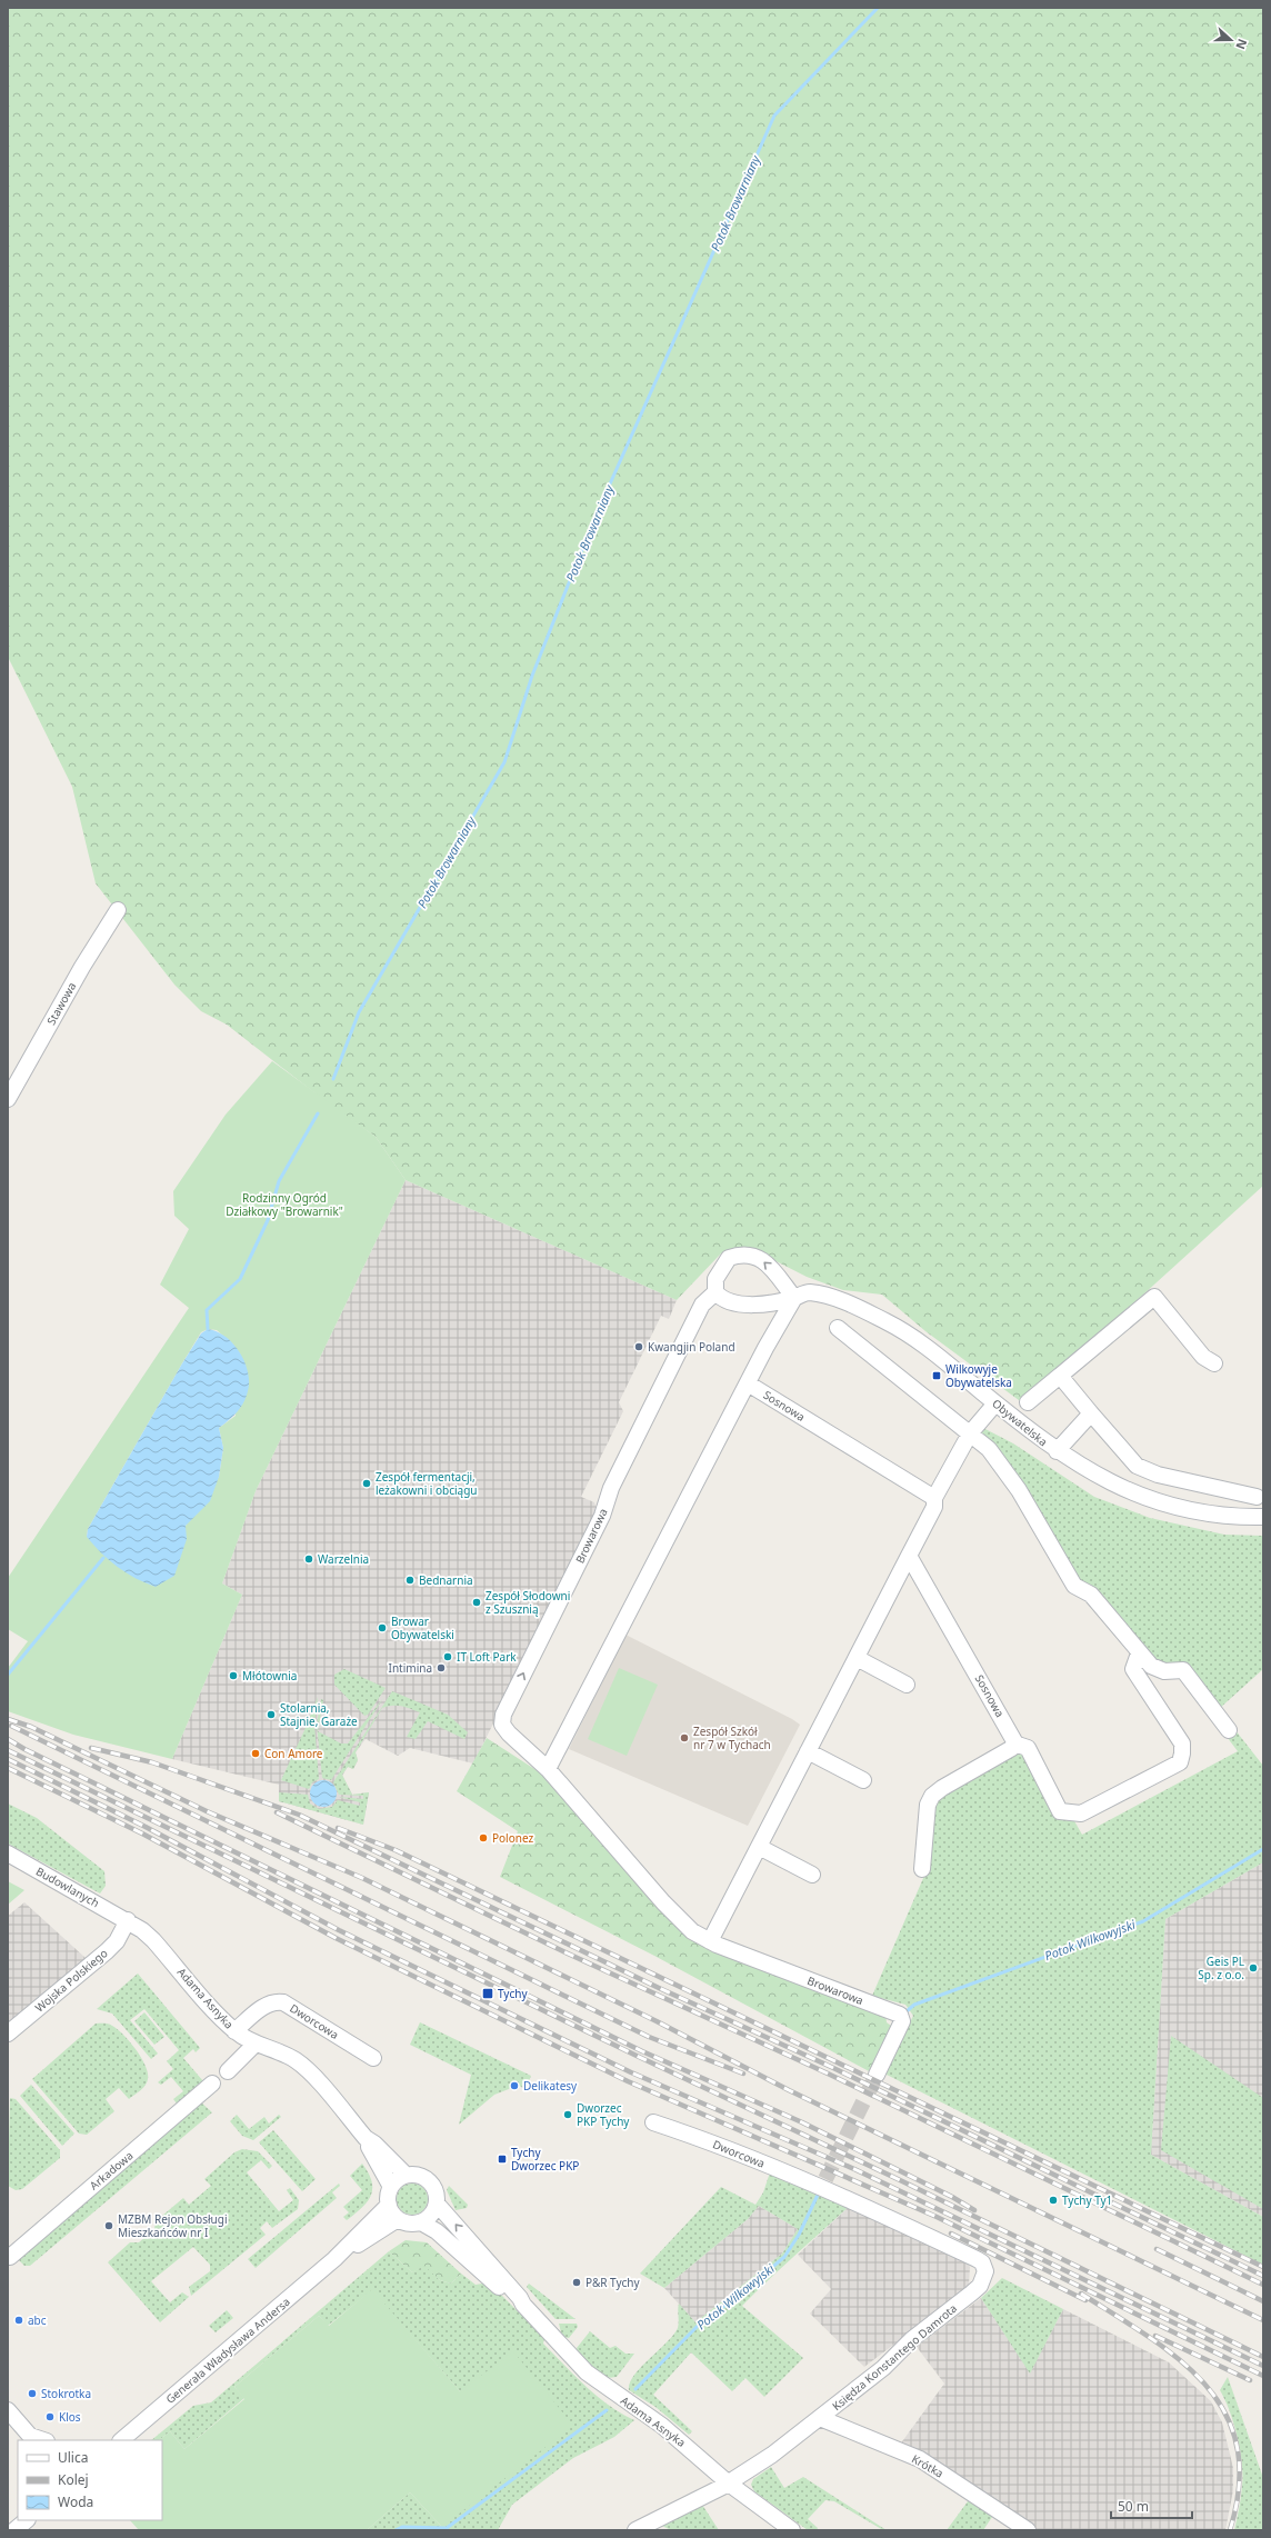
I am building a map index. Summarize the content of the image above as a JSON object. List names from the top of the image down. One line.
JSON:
{"streets":{"street":["Stawowa","Sosnowa","Obywatelska","Browarowa","Budowlanych","Wojska Polskiego","Adama Asnyka","Dworcowa","Arkadowa","Generała Władysława Andersa","Księdza Konstantego Damrota","Krótka"]},"crossings":[["Obywatelska","Browarowa"],["Budowlanych","Wojska Polskiego"],["Budowlanych","Adama Asnyka"],["Wojska Polskiego","Adama Asnyka"],["Adama Asnyka","Dworcowa"],["Adama Asnyka","Generała Władysława Andersa"],["Adama Asnyka","Księdza Konstantego Damrota"],["Dworcowa","Księdza Konstantego Damrota"],["Księdza Konstantego Damrota","Krótka"]],"water":["Potok Browarniany","Potok Wilkowyjski"],"parks":["Rodzinny Ogród Działkowy \"Browarnik\""],"places":{"other":["Kwangjin Poland","Zespół fermentacji, leżakowni i obciągu","Warzelnia","Bednarnia","Zespół Słodowni z Szusznią","Browar Obywatelski","IT Loft Park","Intimina","Młótownia","Stolarnia, Stajnie, Garaże","Zespół Szkół nr 7 w Tychach","Con Amore","Polonez","Geis PL Sp. z o.o.","Delikatesy","Dworzec PKP Tychy","Tychy Ty1","MZBM Rejon Obsługi Mieszkańców nr I","P&R Tychy","abc","Stokrotka","Klos"],"transit":["Wilkowyje Obywatelska","Tychy","Tychy Dworzec PKP"]},"legend":["Ulica","Kolej","Woda"],"scale_bar":"50 m","north":"right"}
